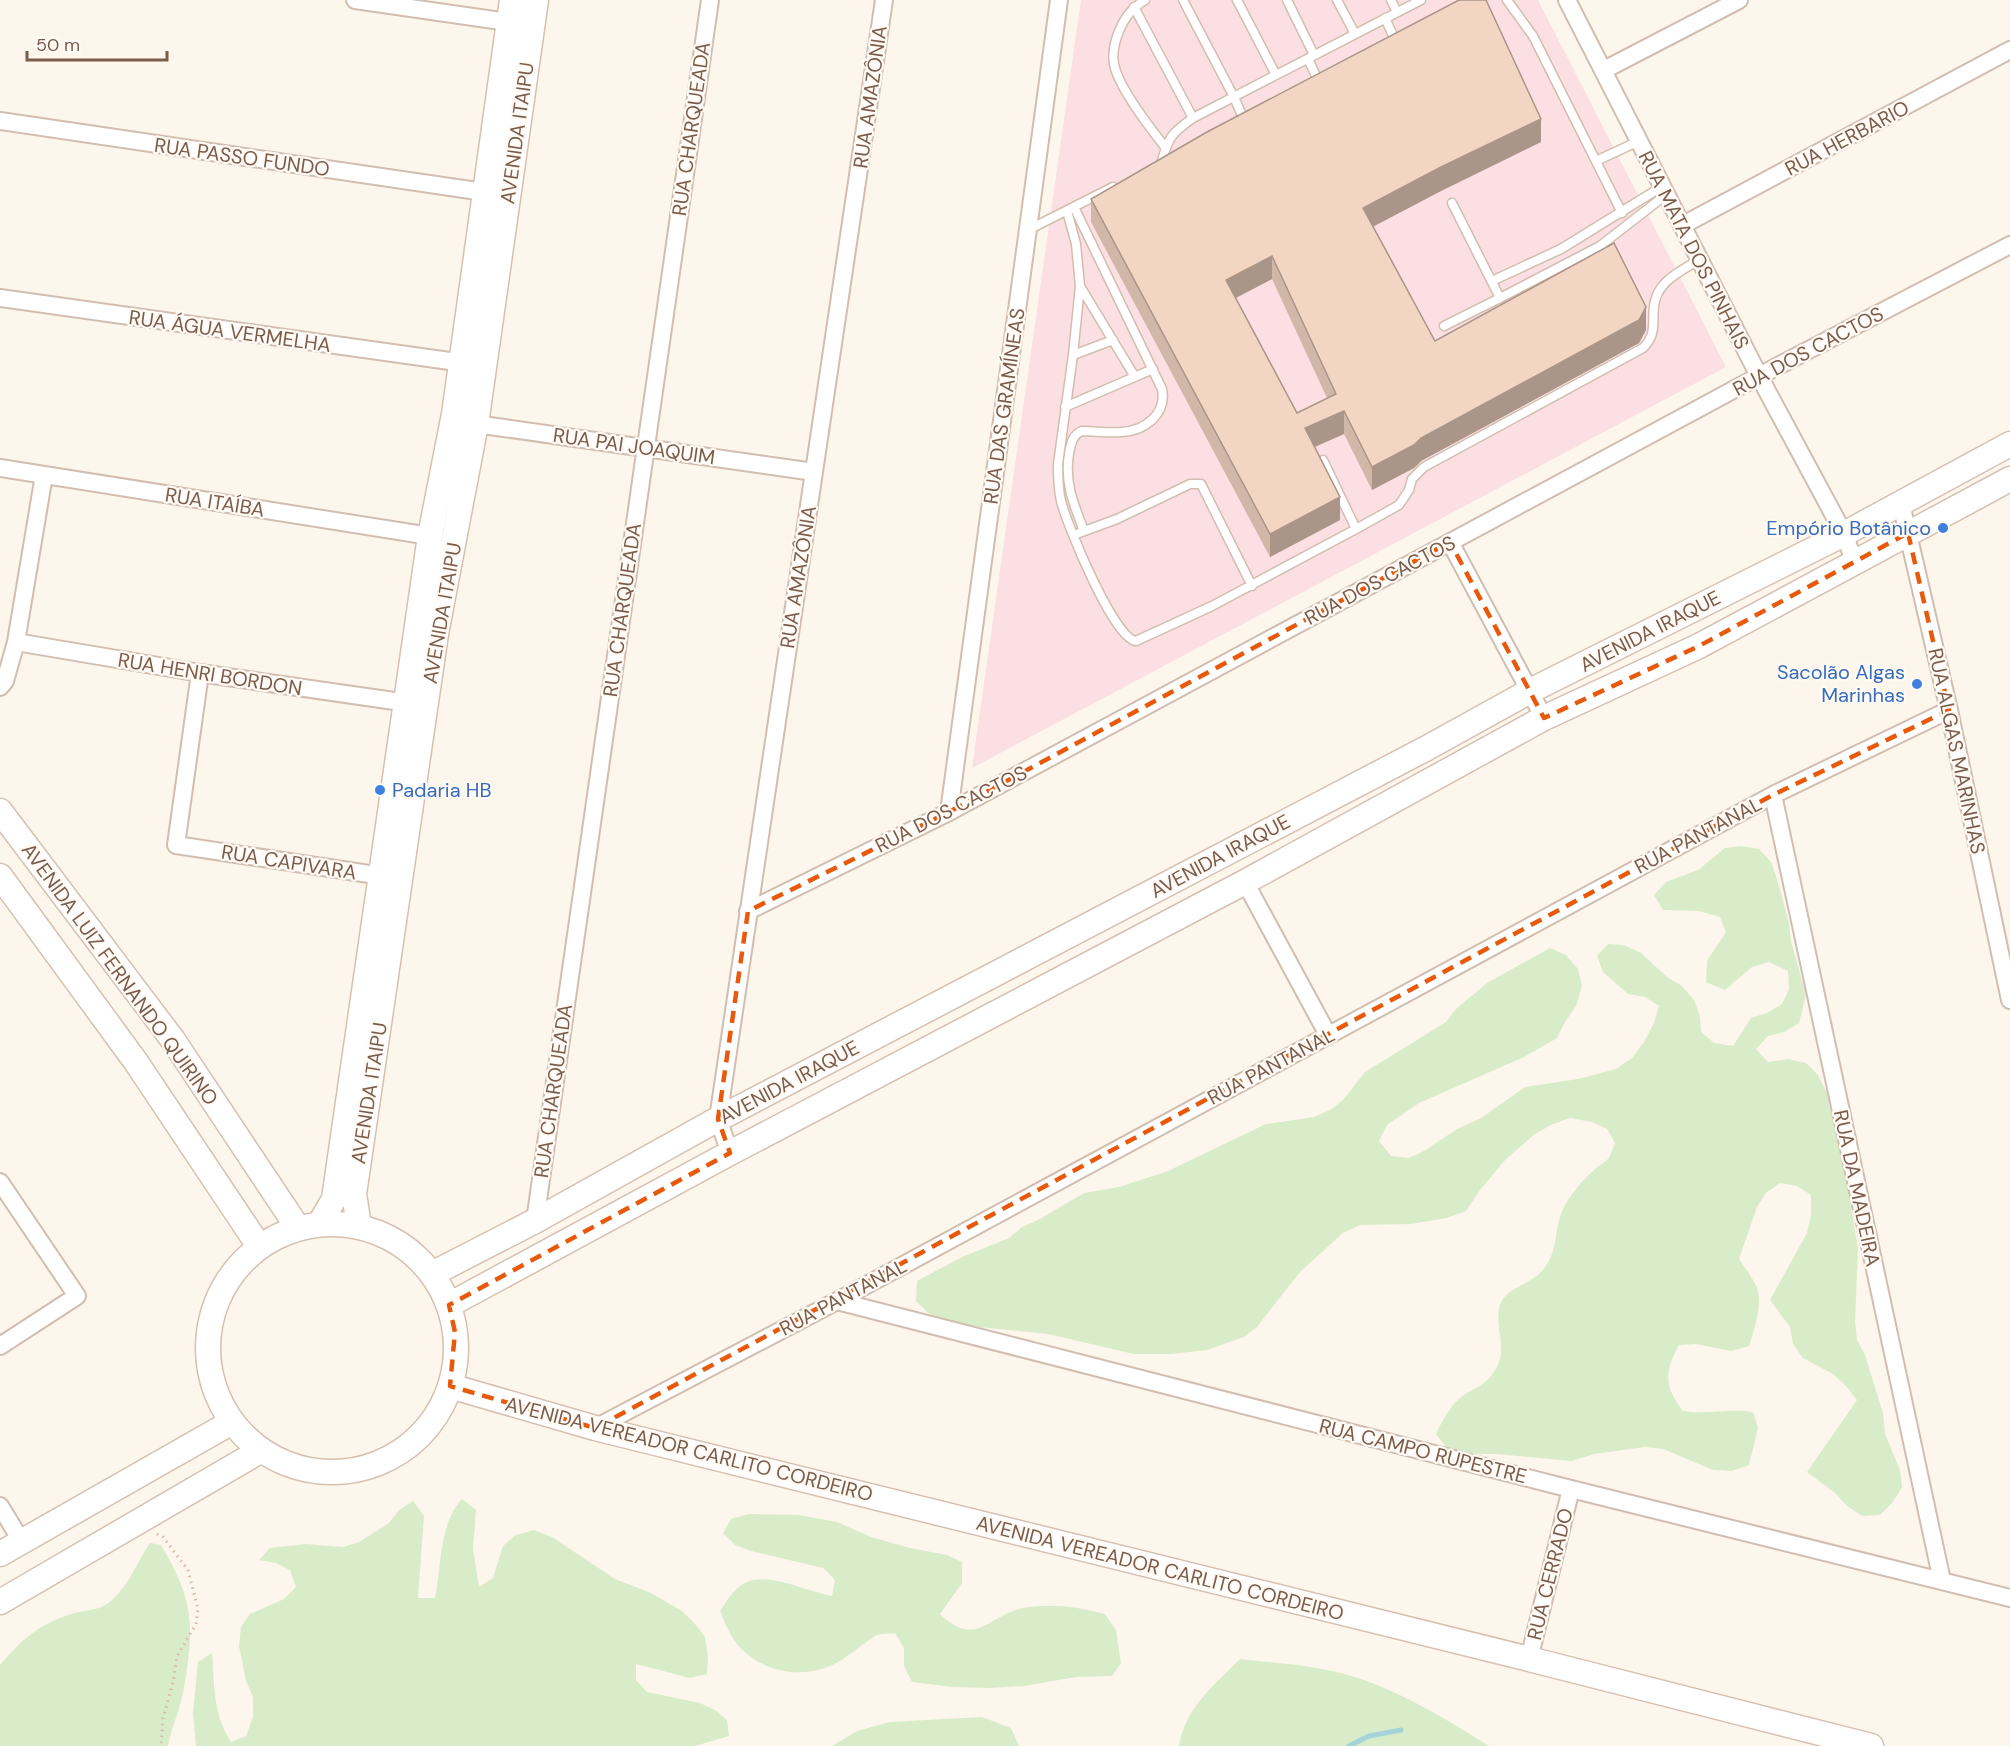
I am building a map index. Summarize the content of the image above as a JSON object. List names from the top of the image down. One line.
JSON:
{"streets":{"street":["RUA AMAZÔNIA","RUA CHARQUEADA","AVENIDA ITAIPU","RUA HERBARIO","RUA PASSO FUNDO","RUA MATA DOS PINHAIS","RUA ÁGUA VERMELHA","RUA DOS CACTOS","RUA DAS GRAMÍNEAS","RUA PAI JOAQUIM","RUA ITAÍBA","AVENIDA IRAQUE","RUA HENRI BORDON","RUA ALGAS MARINHAS","RUA PANTANAL","RUA CAPIVARA","AVENIDA LUIZ FERNANDO QUIRINO","RUA DA MADEIRA","AVENIDA VEREADOR CARLITO CORDEIRO","RUA CAMPO RUPESTRE","RUA CERRADO"]},"crossings":[["RUA AMAZÔNIA","RUA DOS CACTOS"],["RUA AMAZÔNIA","RUA PAI JOAQUIM"],["RUA AMAZÔNIA","AVENIDA IRAQUE"],["RUA CHARQUEADA","RUA PAI JOAQUIM"],["RUA CHARQUEADA","AVENIDA IRAQUE"],["AVENIDA ITAIPU","RUA PASSO FUNDO"],["AVENIDA ITAIPU","RUA ÁGUA VERMELHA"],["AVENIDA ITAIPU","RUA PAI JOAQUIM"],["AVENIDA ITAIPU","RUA ITAÍBA"],["AVENIDA ITAIPU","RUA HENRI BORDON"],["AVENIDA ITAIPU","RUA CAPIVARA"],["AVENIDA ITAIPU","AVENIDA LUIZ FERNANDO QUIRINO"],["RUA HERBARIO","RUA MATA DOS PINHAIS"],["RUA MATA DOS PINHAIS","RUA DOS CACTOS"],["RUA MATA DOS PINHAIS","AVENIDA IRAQUE"],["RUA DOS CACTOS","RUA DAS GRAMÍNEAS"],["AVENIDA IRAQUE","RUA ALGAS MARINHAS"],["RUA HENRI BORDON","RUA CAPIVARA"],["RUA ALGAS MARINHAS","RUA PANTANAL"],["RUA PANTANAL","RUA DA MADEIRA"],["RUA PANTANAL","AVENIDA VEREADOR CARLITO CORDEIRO"],["RUA PANTANAL","RUA CAMPO RUPESTRE"],["RUA DA MADEIRA","RUA CAMPO RUPESTRE"],["AVENIDA VEREADOR CARLITO CORDEIRO","RUA CERRADO"],["RUA CAMPO RUPESTRE","RUA CERRADO"]],"places":["Empório Botânico","Sacolão Algas Marinhas","Padaria HB"],"scale_bar":"50 m"}
